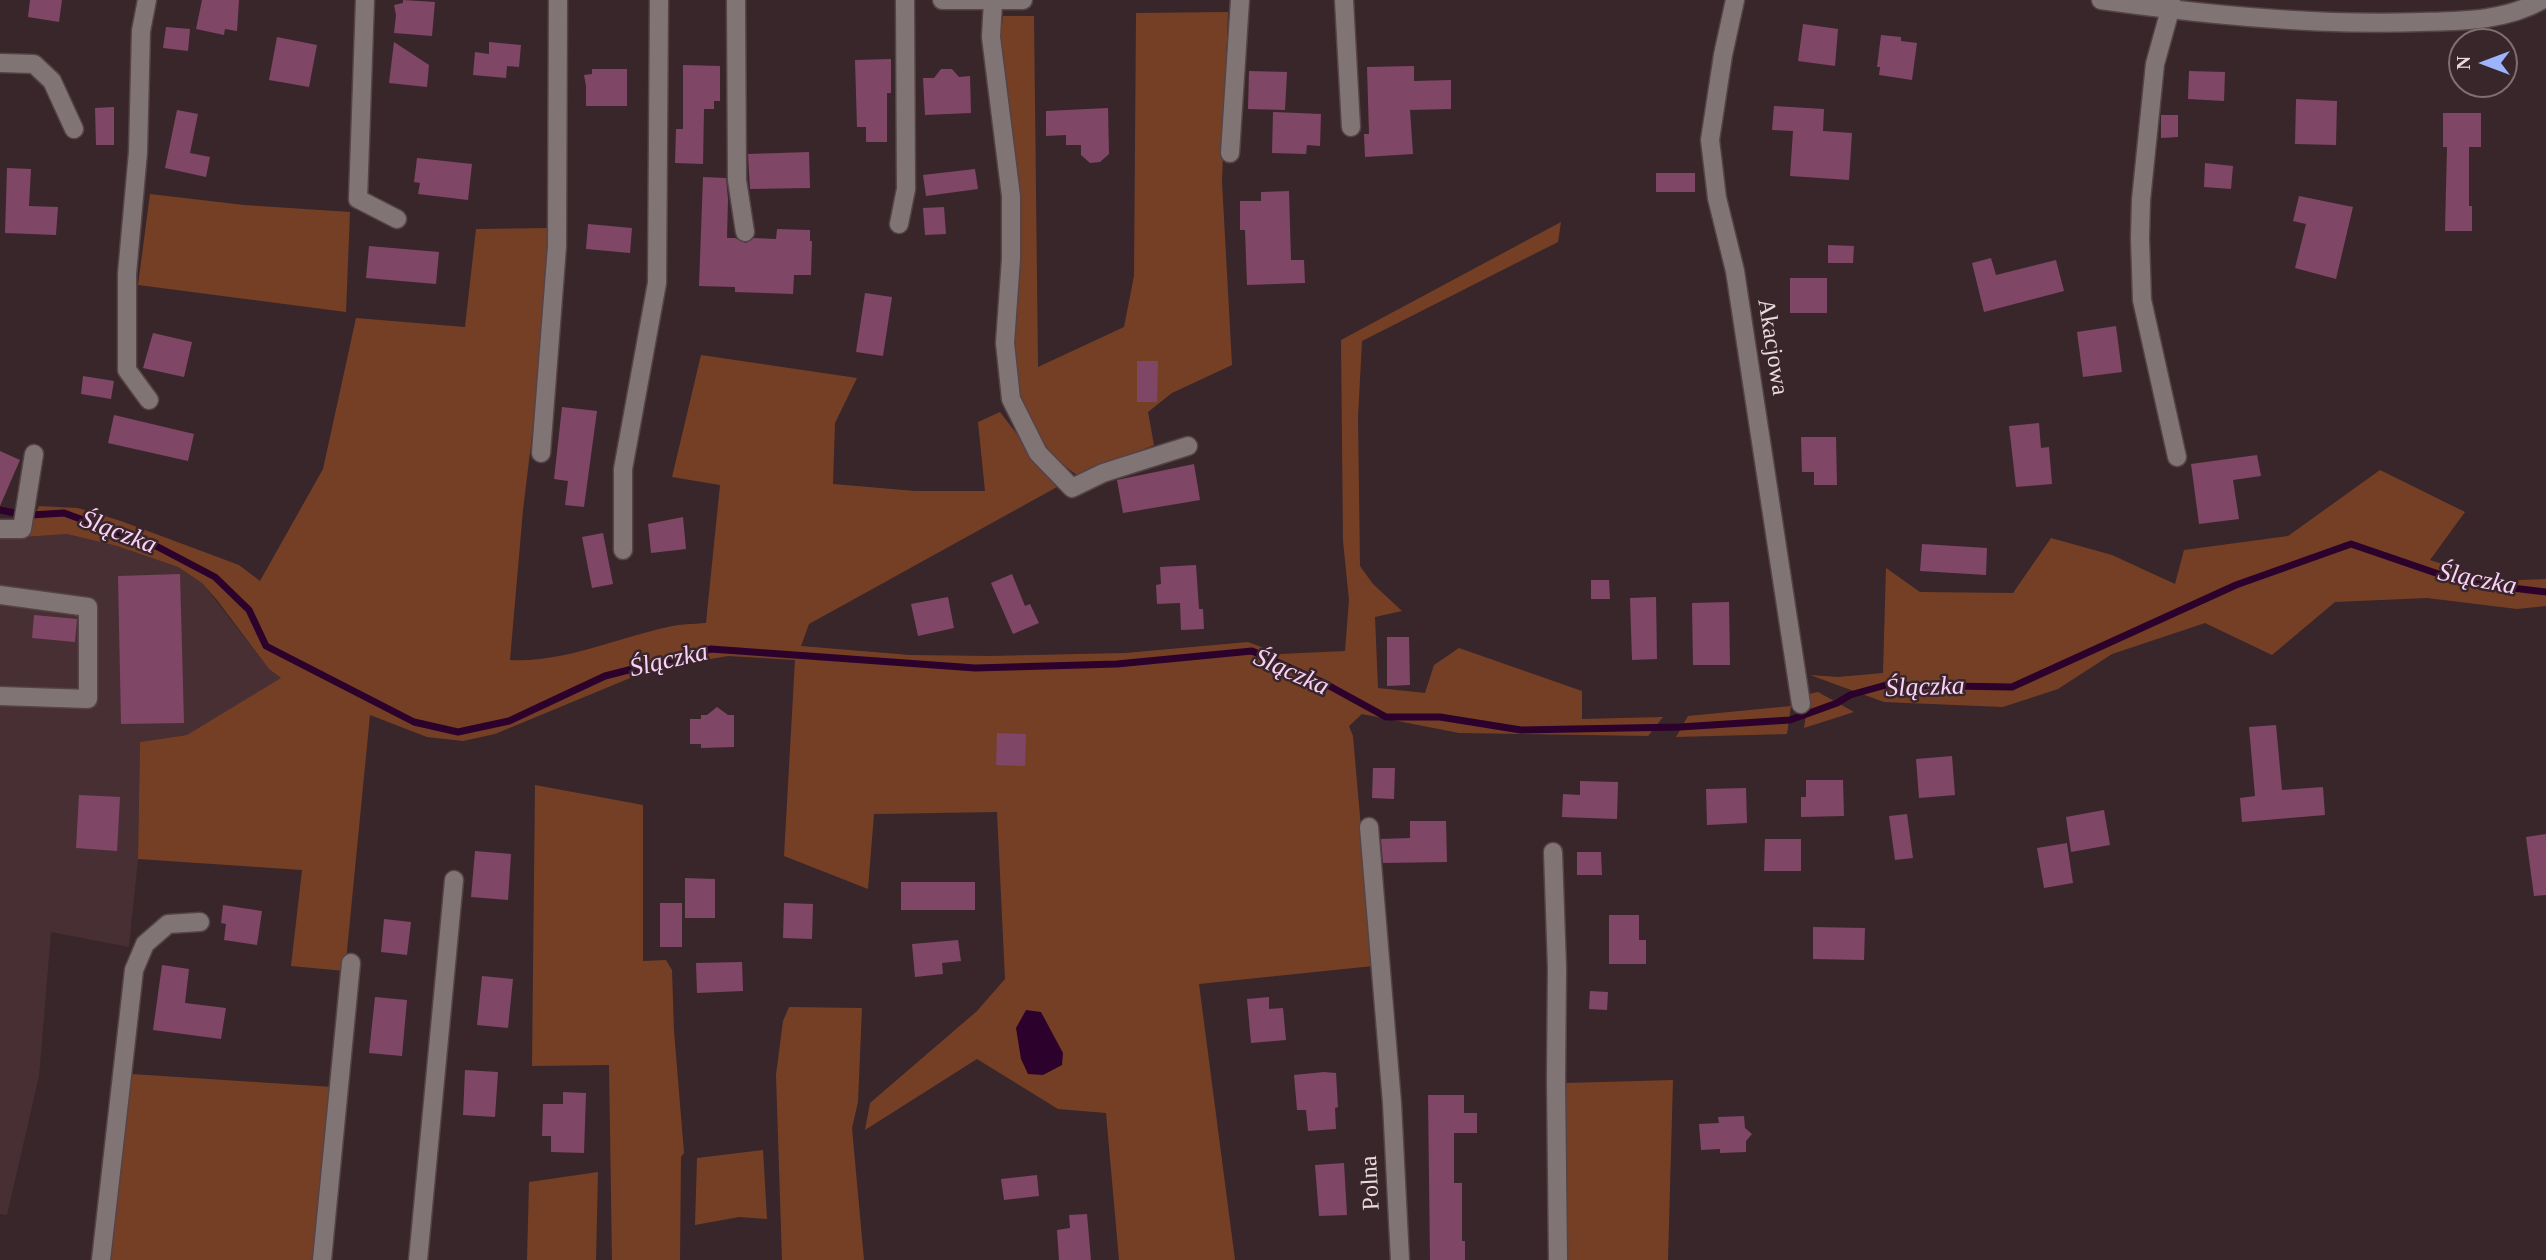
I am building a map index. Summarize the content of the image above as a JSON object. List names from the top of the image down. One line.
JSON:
{"streets":{"street":["Akacjowa","Polna"]},"water":["Ślączka"],"north":"left"}
